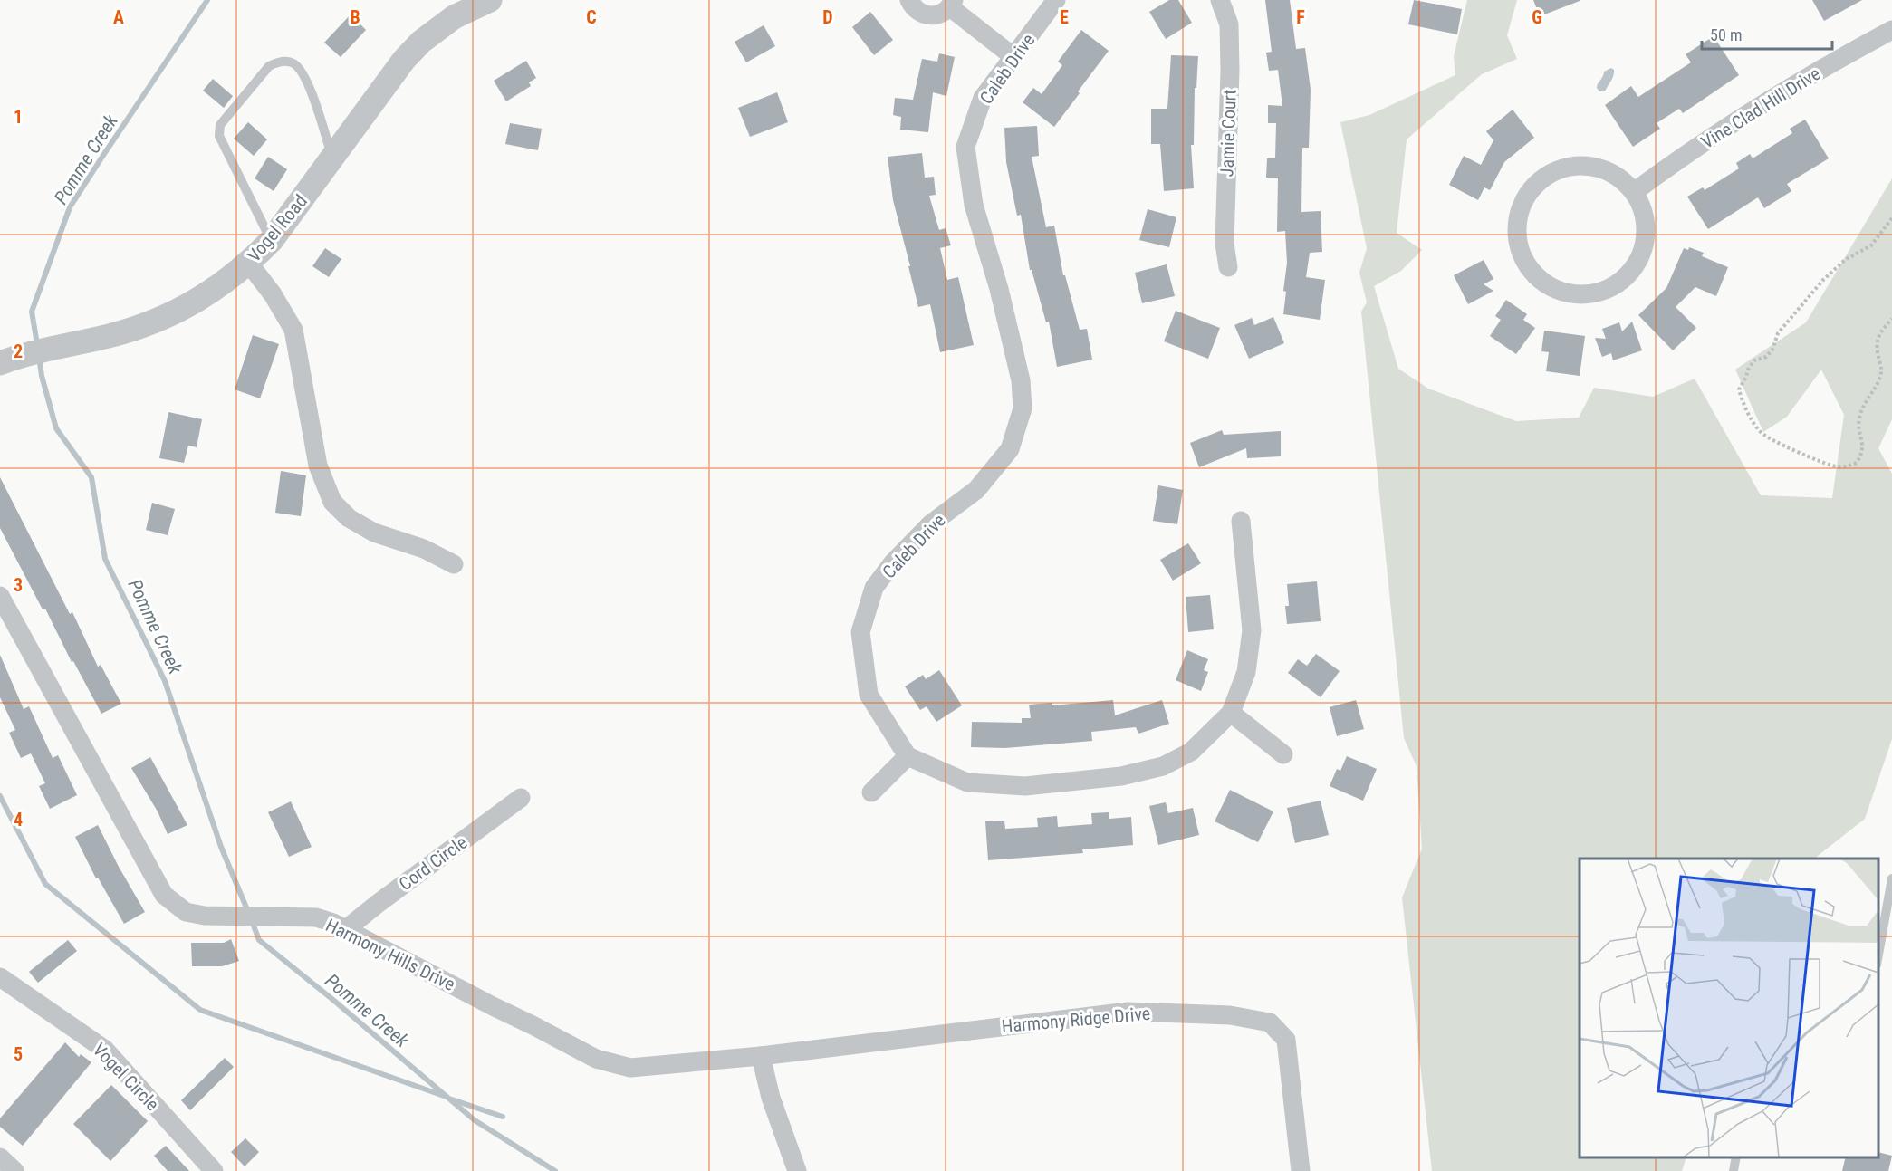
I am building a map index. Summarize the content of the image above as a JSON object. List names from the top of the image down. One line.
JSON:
{"streets":{"street":["Caleb Drive","Vine Clad Hill Drive","Jamie Court","Vogel Road","Cord Circle","Harmony Hills Drive","Harmony Ridge Drive","Vogel Circle"]},"crossings":[["Cord Circle","Harmony Hills Drive"],["Harmony Hills Drive","Harmony Ridge Drive"]],"water":["Pomme Creek"],"scale_bar":"50 m","grid":{"columns":["A","B","C","D","E","F","G"],"rows":["1","2","3","4","5"]}}
